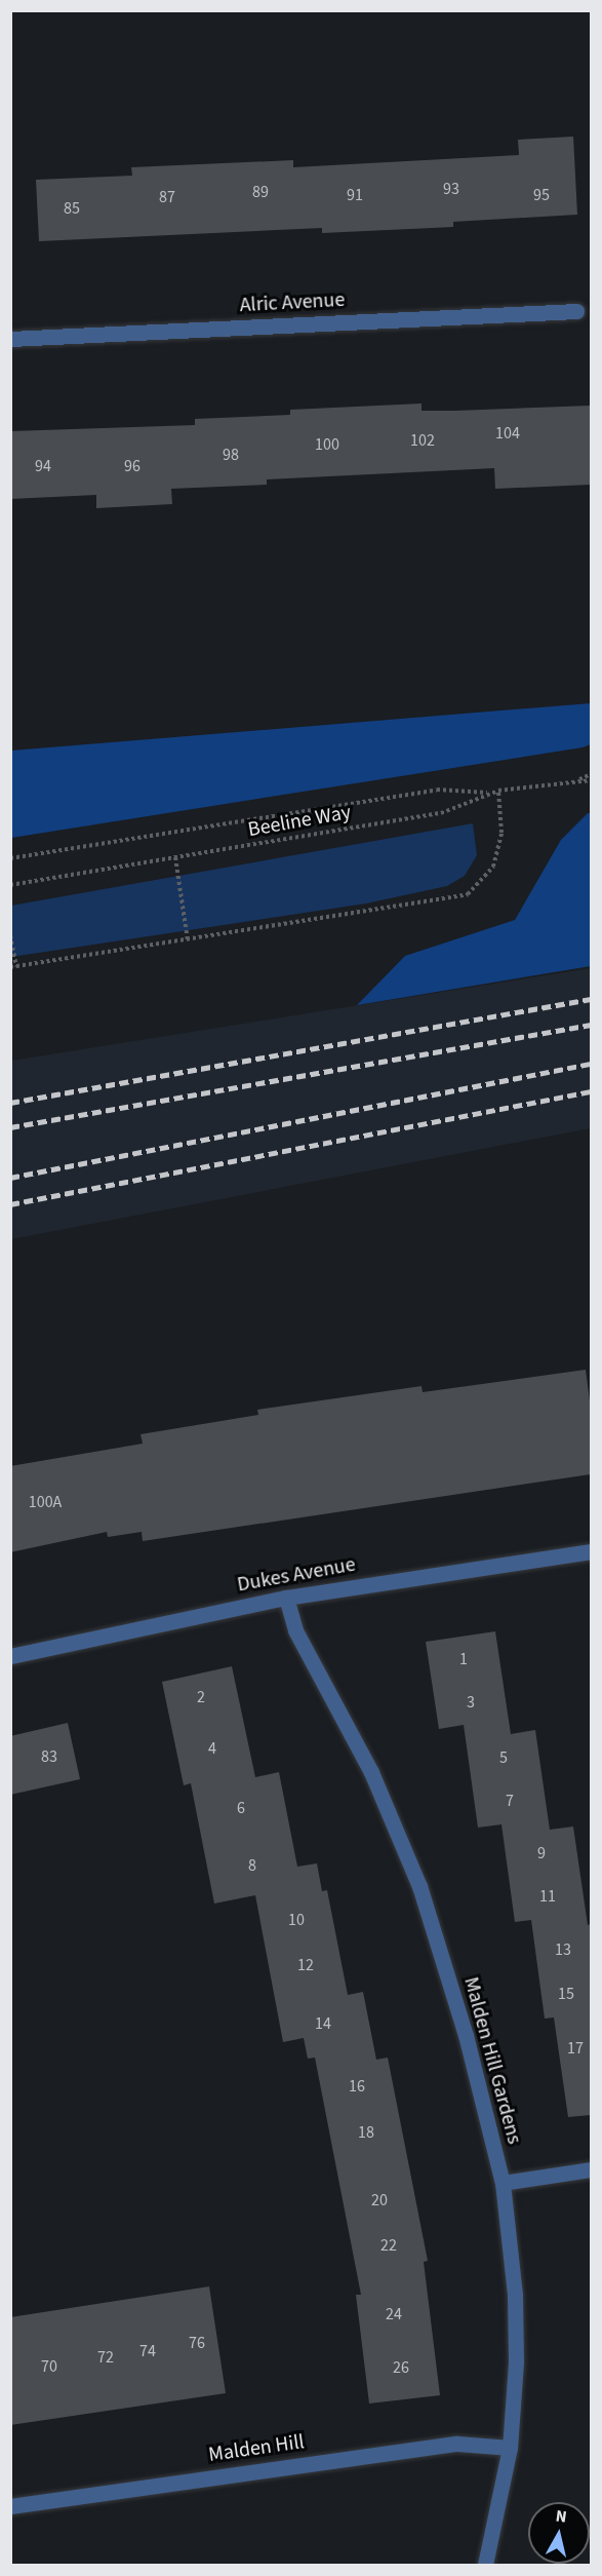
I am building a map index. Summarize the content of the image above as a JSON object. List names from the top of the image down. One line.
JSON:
{"streets":{"street":["Alric Avenue","Dukes Avenue","Malden Hill Gardens","Malden Hill"],"path":["Beeline Way"]},"crossings":[["Dukes Avenue","Malden Hill Gardens"],["Malden Hill Gardens","Malden Hill"]],"house_numbers":["93","89","91","95","87","85","104","102","100","98","94","96","100A","1","2","3","4","83","5","7","6","9","8","11","10","13","12","15","14","17","16","18","20","22","24","76","74","72","70","26"],"north":"top"}
